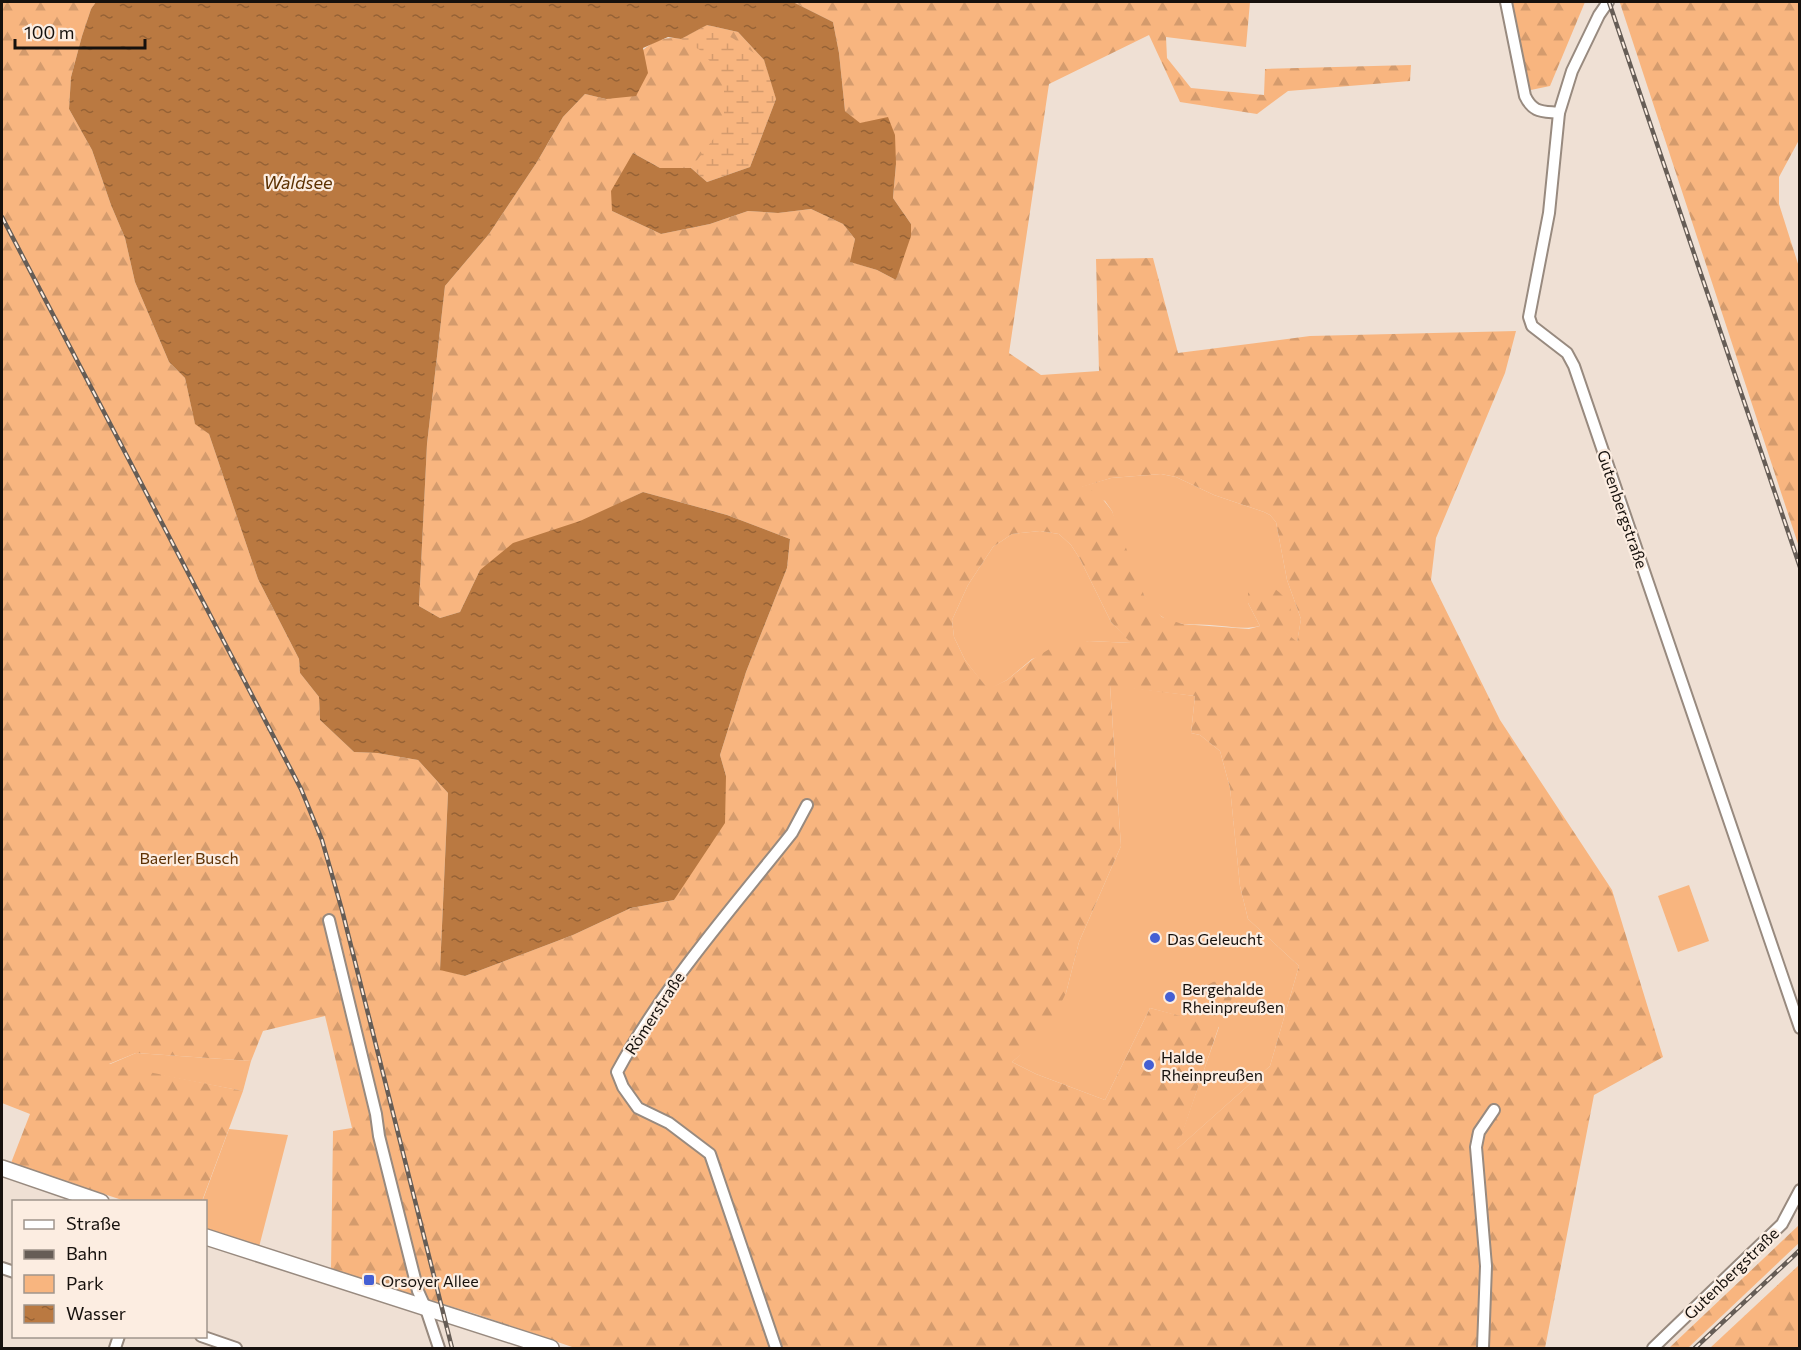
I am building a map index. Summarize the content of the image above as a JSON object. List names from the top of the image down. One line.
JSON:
{"streets":{"street":["Gutenbergstraße","Römerstraße"]},"water":["Waldsee"],"parks":["Baerler Busch"],"places":{"other":["Das Geleucht","Bergehalde Rheinpreußen","Halde Rheinpreußen"],"transit":["Orsoyer Allee"]},"legend":["Straße","Bahn","Park","Wasser"],"scale_bar":"100 m"}
